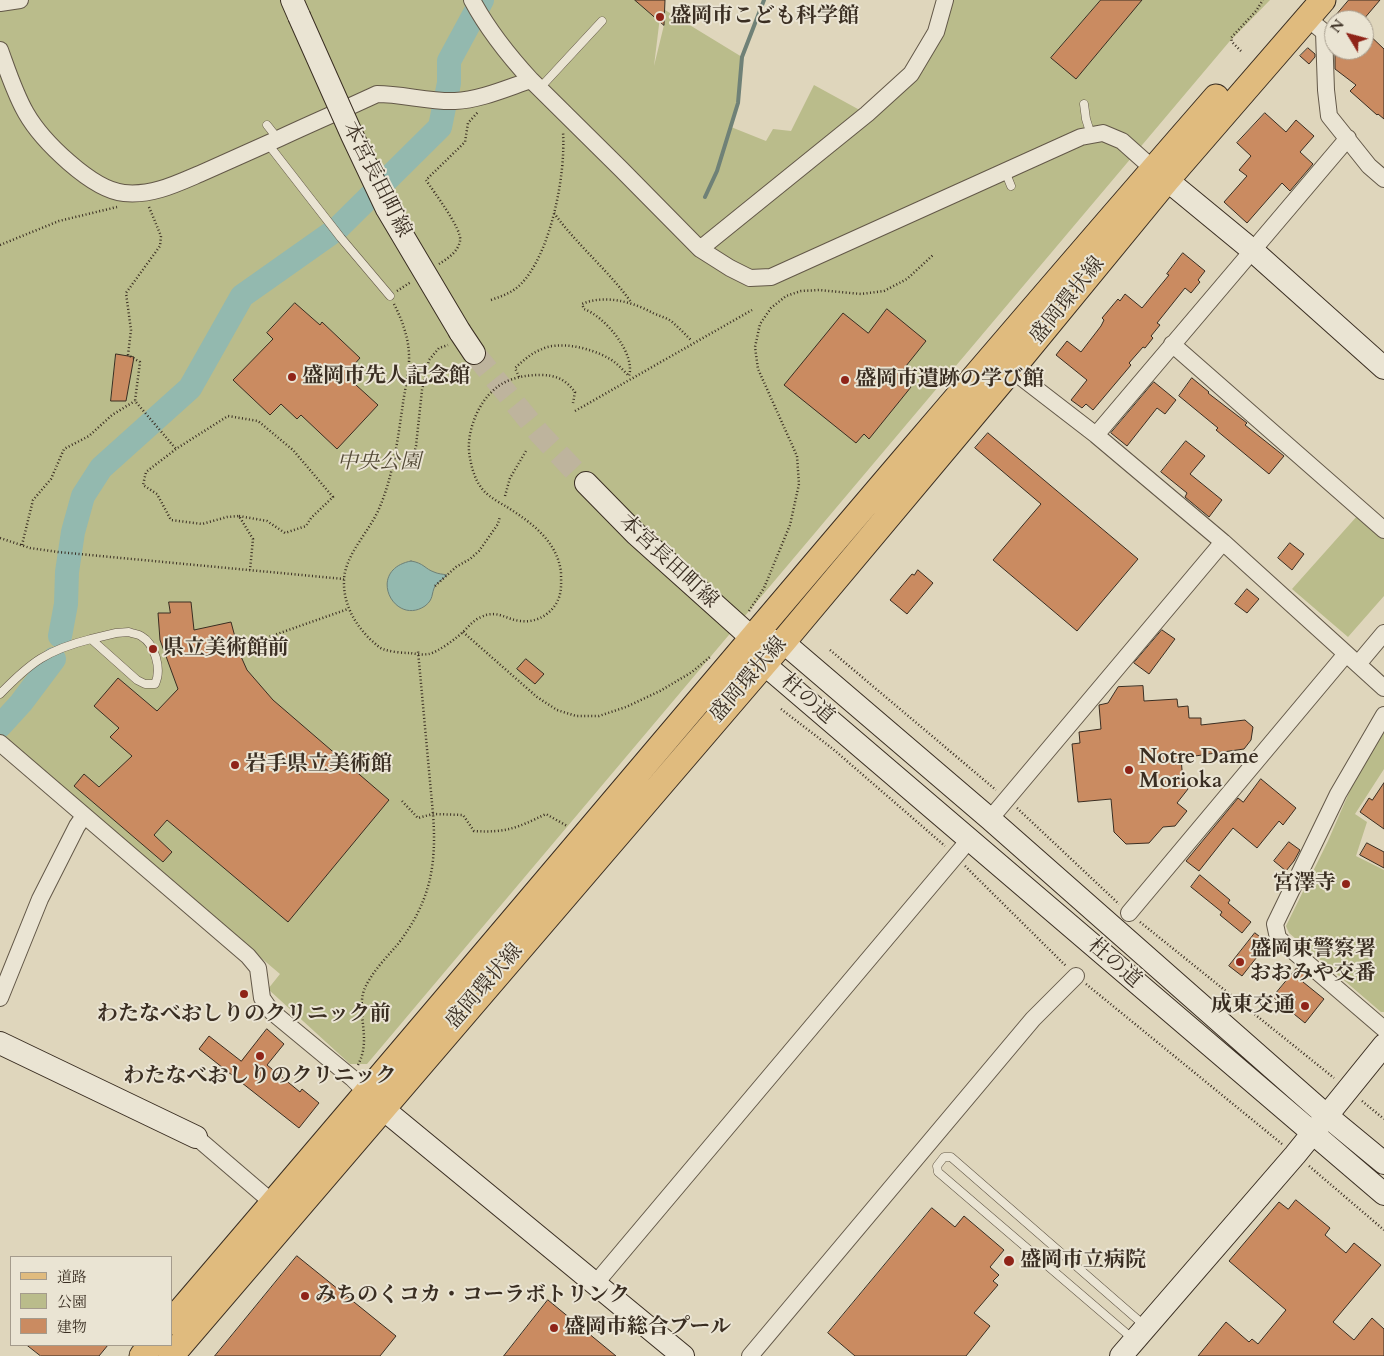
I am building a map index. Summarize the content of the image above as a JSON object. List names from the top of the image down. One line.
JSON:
{"streets":{"main road":["本宮長田町線","盛岡環状線","杜の道"]},"crossings":[["本宮長田町線","盛岡環状線"],["本宮長田町線","杜の道"],["盛岡環状線","杜の道"]],"parks":["中央公園"],"places":["盛岡市こども科学館","盛岡市先人記念館","盛岡市遺跡の学び館","県立美術館前","岩手県立美術館","Notre Dame Morioka","宮澤寺","盛岡東警察署 おおみや交番","わたなべおしりのクリニック前","成東交通","わたなべおしりのクリニック","盛岡市立病院","みちのくコカ・コーラボトリンク","盛岡市総合プール"],"legend":["道路","公園","建物"],"north":"top left"}
